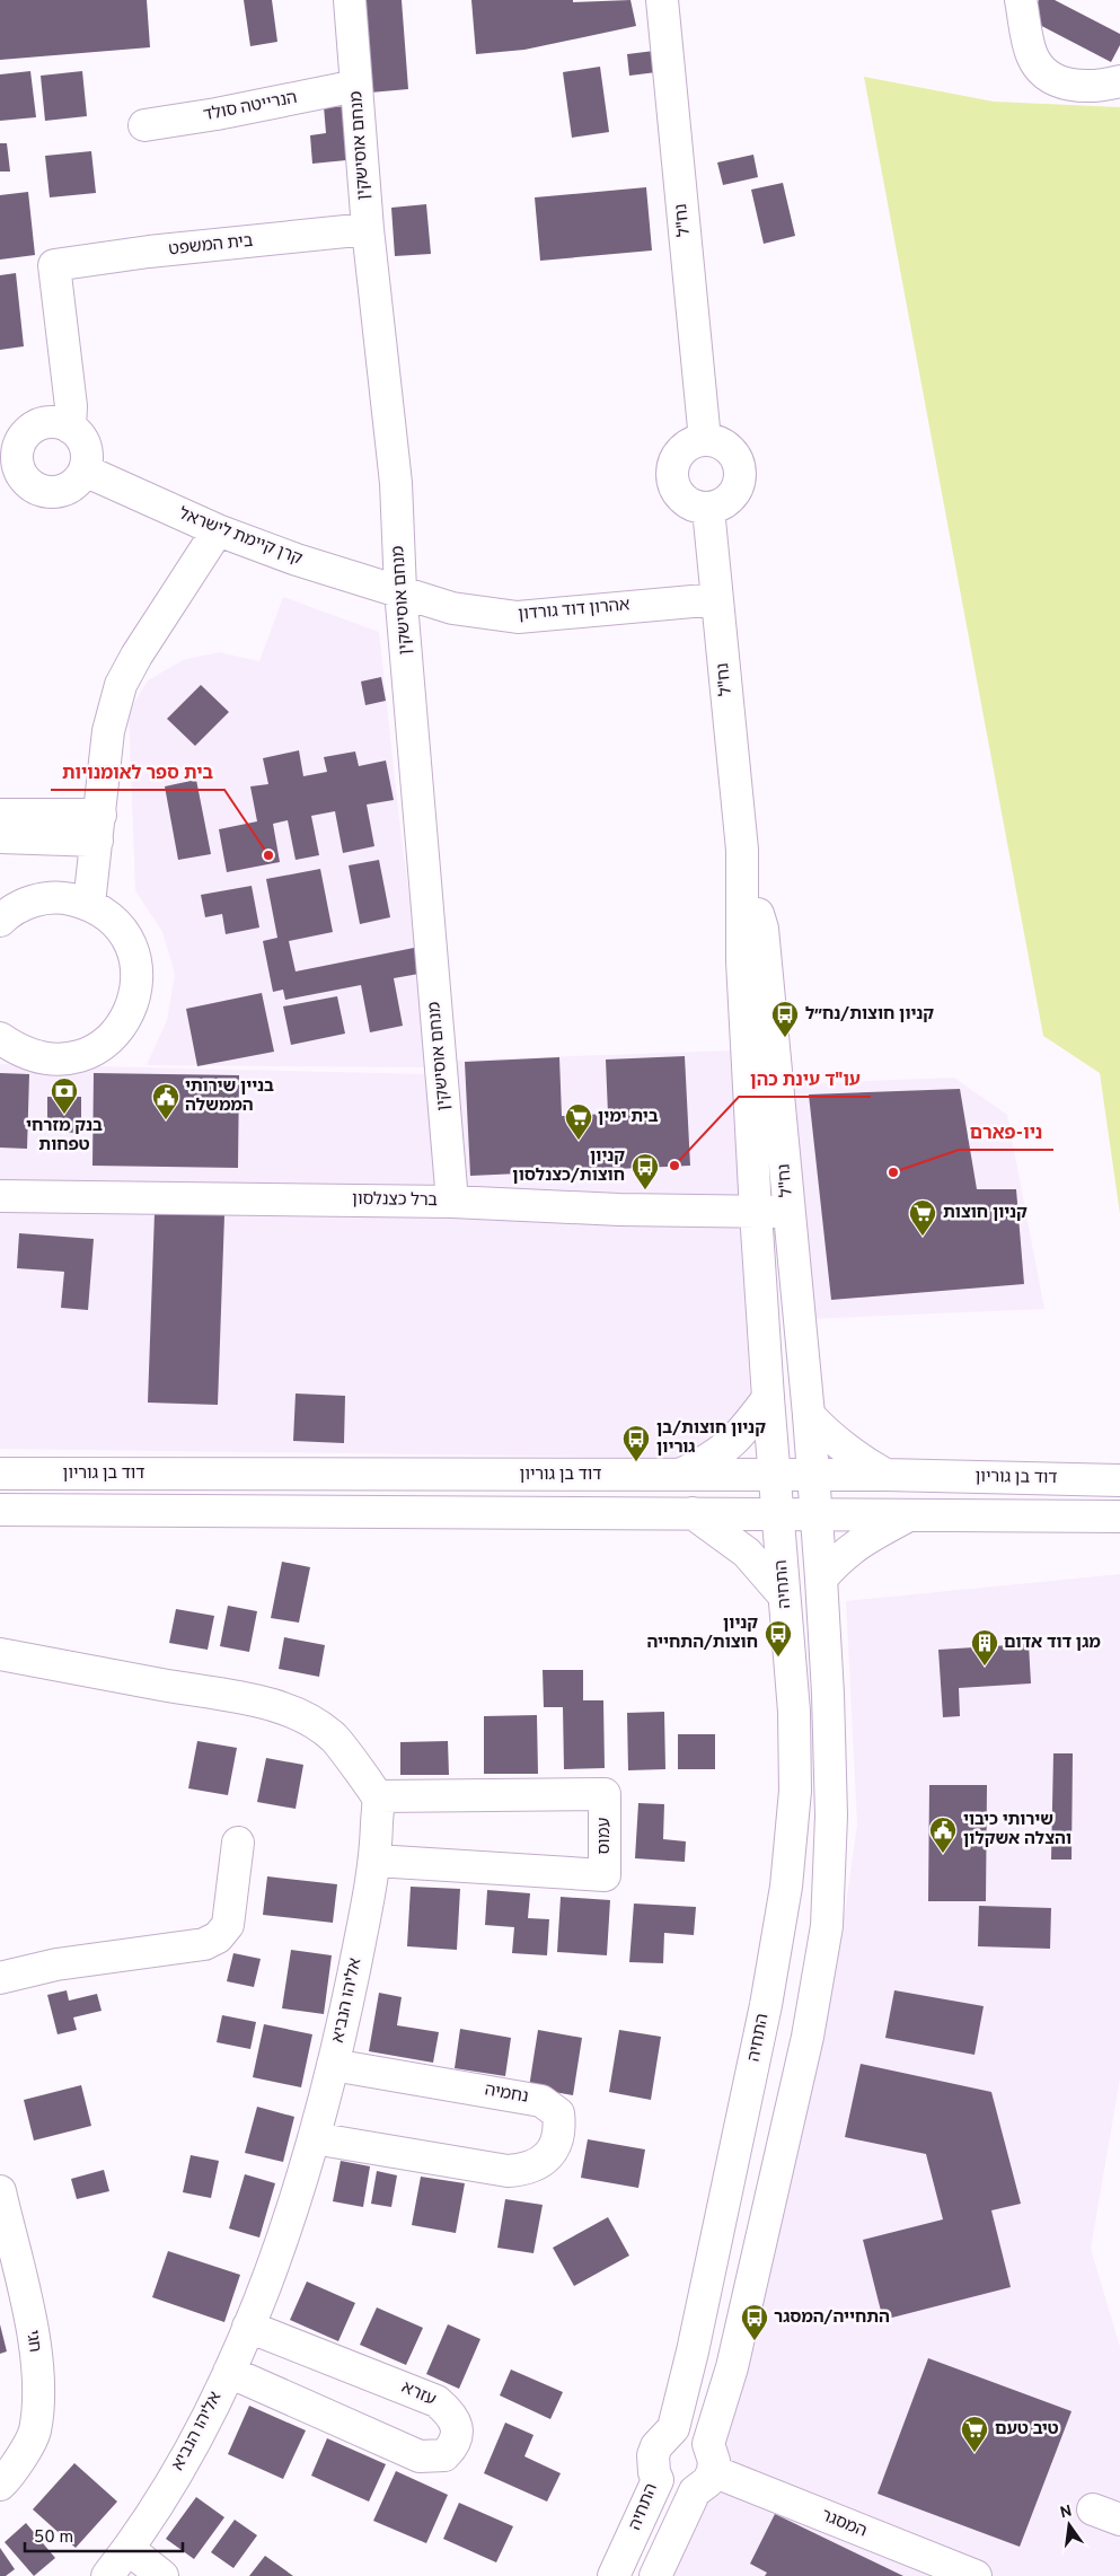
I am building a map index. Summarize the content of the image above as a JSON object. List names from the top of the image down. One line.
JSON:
{"streets":{"street":["הנרייטה סולד","מנחם אוסישקין","נח\"ל","בית המשפט","קרן קיימת לישראל","אהרון דוד גורדון","ברל כצנלסון","דוד בן גוריון","התחיה","עמוס","אליהו הנביא","נחמיה","חגי","עזרא","המסגר"]},"crossings":[["הנרייטה סולד","מנחם אוסישקין"],["מנחם אוסישקין","בית המשפט"],["מנחם אוסישקין","קרן קיימת לישראל"],["מנחם אוסישקין","אהרון דוד גורדון"],["מנחם אוסישקין","ברל כצנלסון"],["נח\"ל","אהרון דוד גורדון"],["נח\"ל","ברל כצנלסון"],["נח\"ל","דוד בן גוריון"],["נח\"ל","התחיה"],["בית המשפט","קרן קיימת לישראל"],["קרן קיימת לישראל","אהרון דוד גורדון"],["דוד בן גוריון","התחיה"],["התחיה","המסגר"],["עמוס","אליהו הנביא"],["אליהו הנביא","נחמיה"],["אליהו הנביא","עזרא"]],"places":{"other":["בית ספר לאומנויות","עו\"ד עינת כהן","ניו-פארם"],"bus stop":["קניון חוצות/נח״ל","קניון חוצות/כצנלסון","קניון חוצות/בן גוריון","קניון חוצות/התחייה","התחייה/המסגר"],"bank":["בנק מזרחי טפחות"],"public building":["בניין שירותי הממשלה","שירותי כיבוי והצלה אשקלון"],"supermarket":["בית ימין","קניון חוצות","טיב טעם"],"building":["מגן דוד אדום"]},"scale_bar":"50 m","north":"top"}
